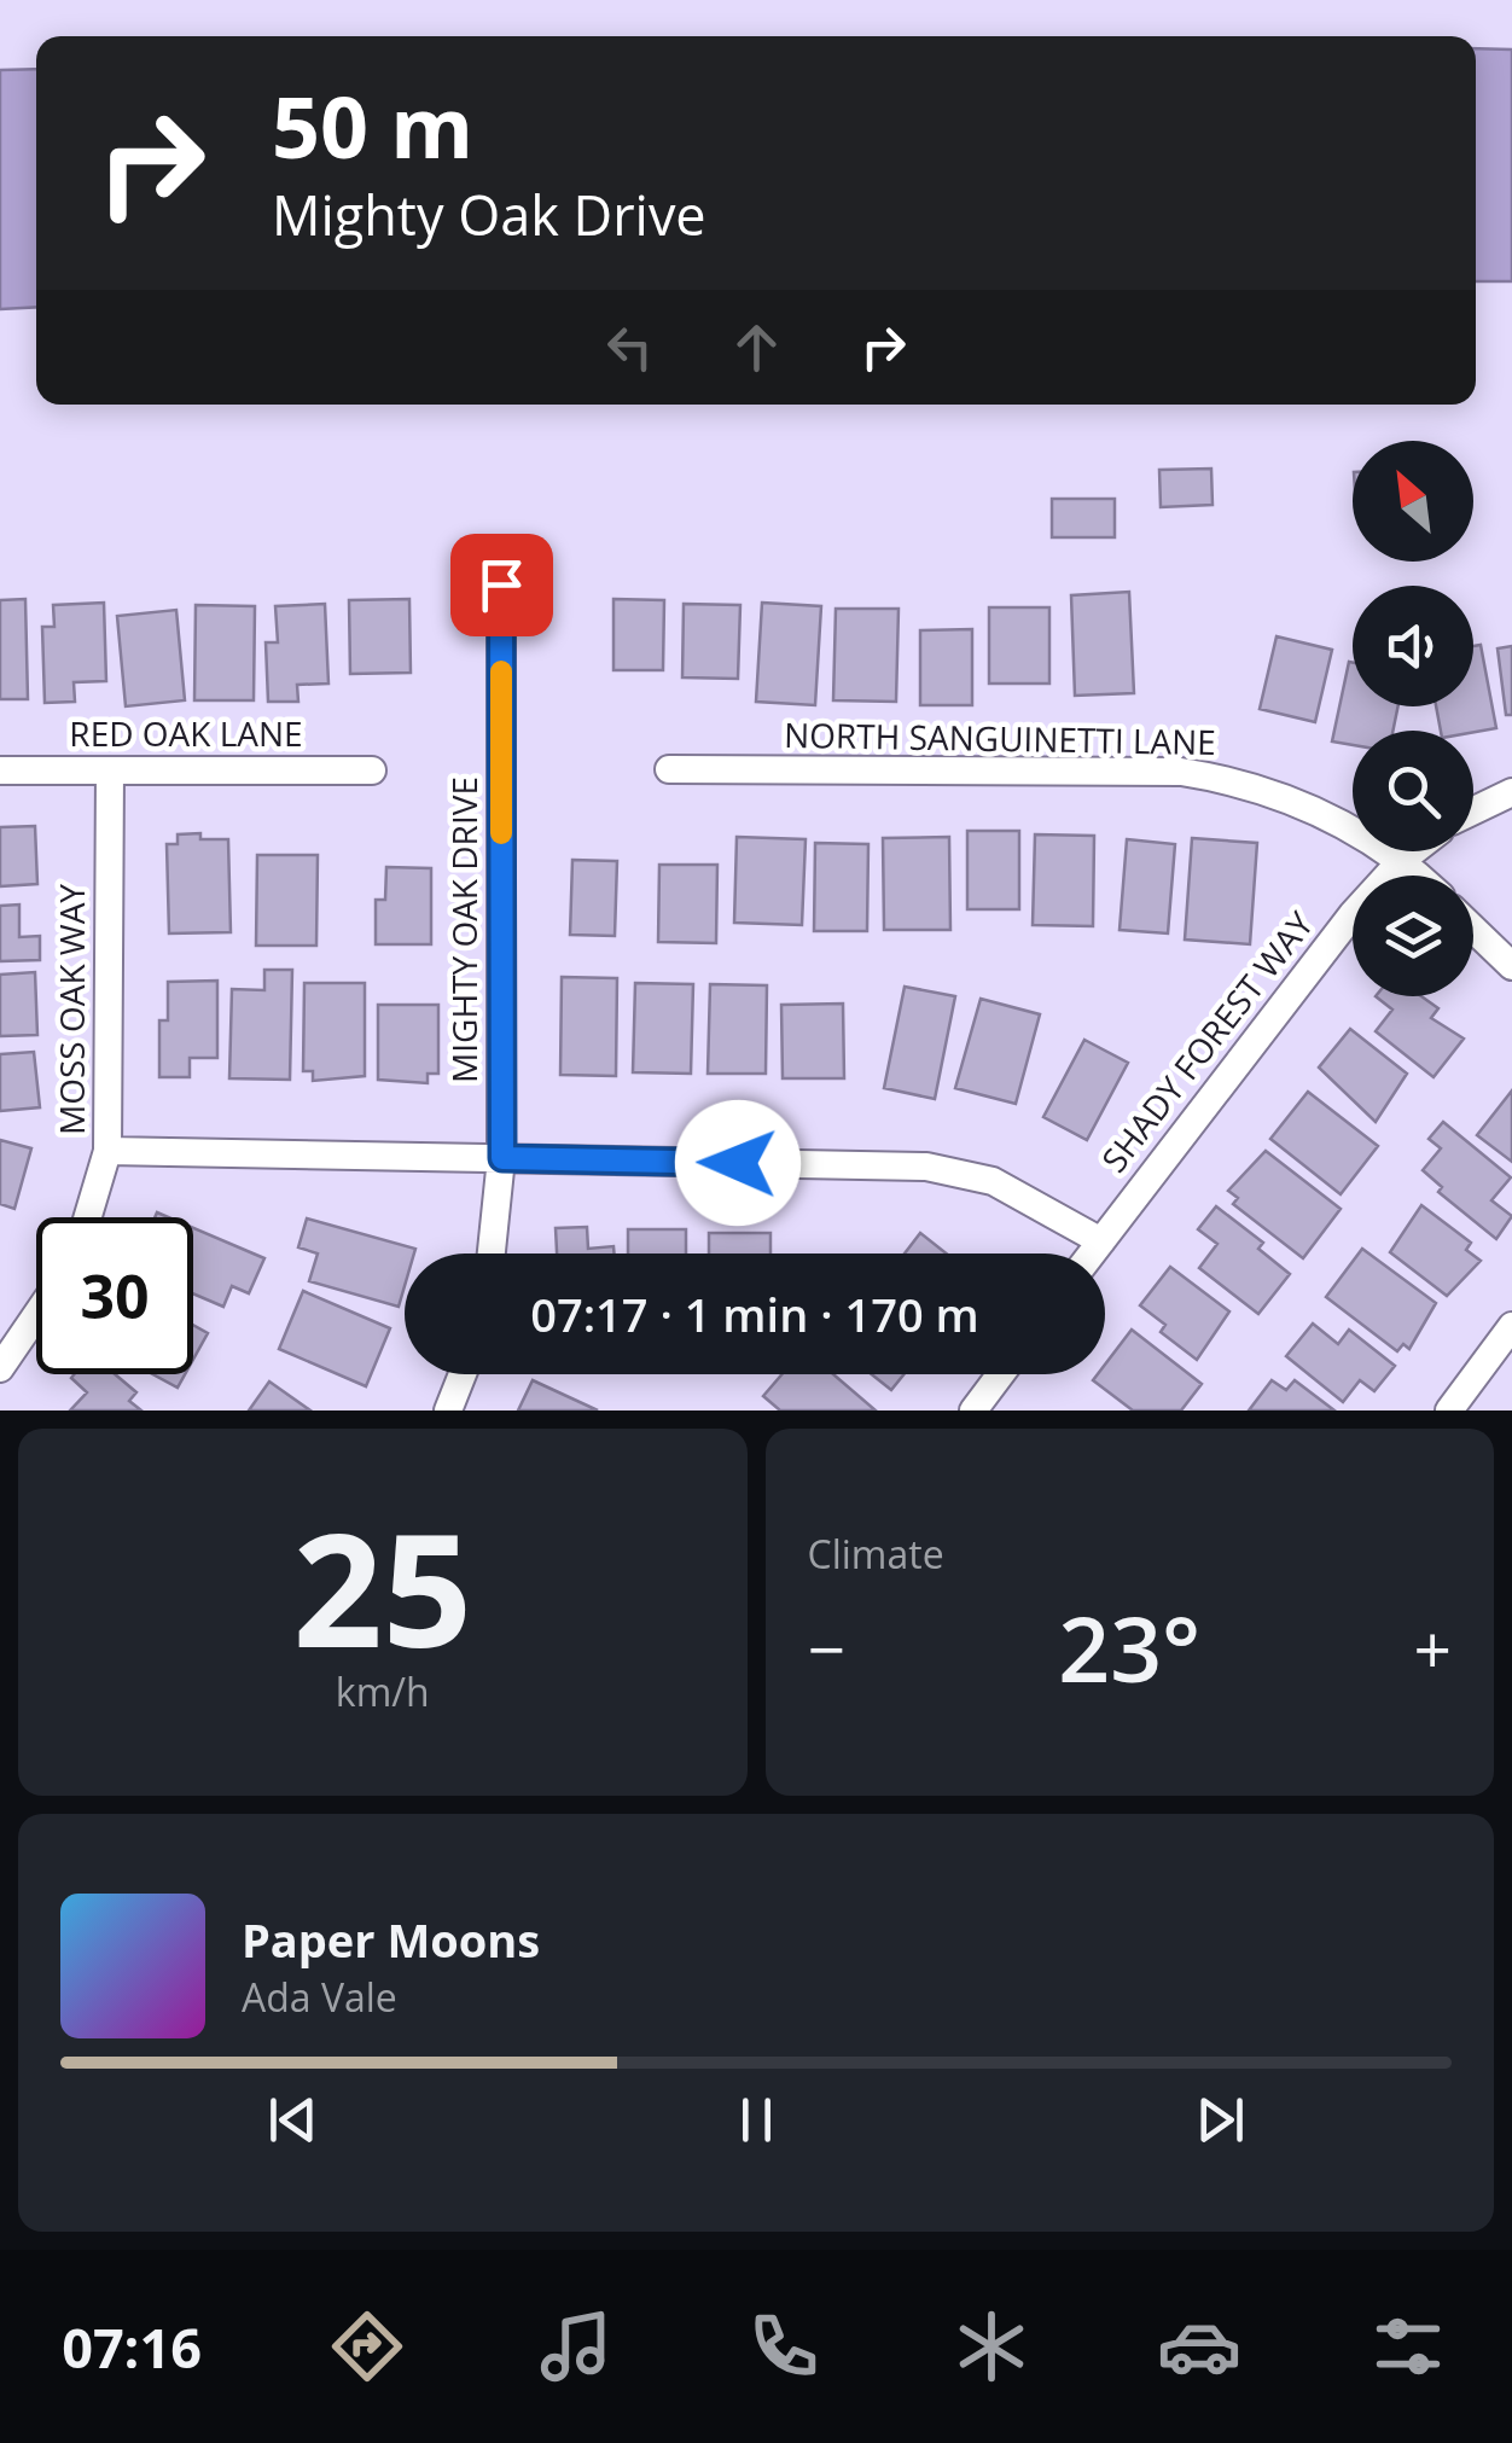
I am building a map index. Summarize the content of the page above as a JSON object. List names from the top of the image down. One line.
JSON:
{"streets":{"street":["RED OAK LANE","NORTH SANGUINETTI LANE","MIGHTY OAK DRIVE","MOSS OAK WAY","SHADY FOREST WAY"]},"crossings":[["RED OAK LANE","MOSS OAK WAY"],["NORTH SANGUINETTI LANE","SHADY FOREST WAY"]],"north":"top left","page":{"turn":["50 m","Mighty Oak Drive"],"limit":"30","trip":"07:17 · 1 min · 170 m","tile":[["25","km/h"],"Climate"],"heat":["−","23°","+"],"song":["Paper Moons","Ada Vale"],"tabs":"07:16"}}
